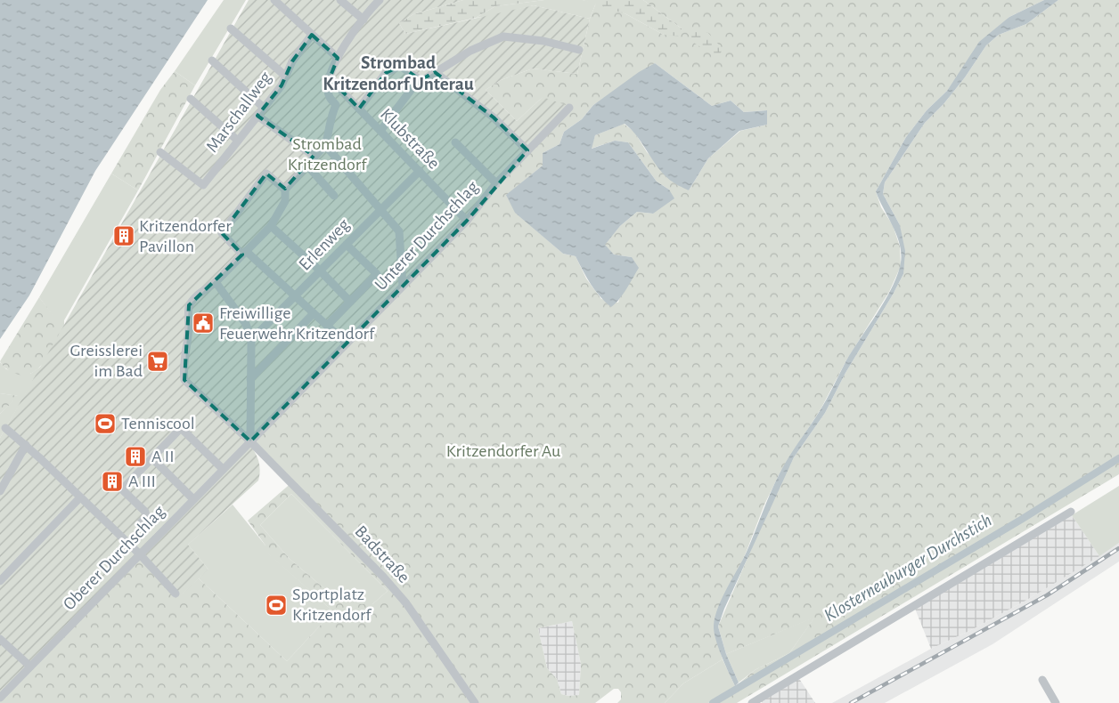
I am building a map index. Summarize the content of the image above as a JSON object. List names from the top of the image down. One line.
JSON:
{"streets":{"street":["Marschallweg","Klubstraße","Unterer Durchschlag","Erlenweg","Badstraße","Oberer Durchschlag"]},"crossings":[["Klubstraße","Unterer Durchschlag"],["Klubstraße","Erlenweg"],["Unterer Durchschlag","Badstraße"],["Unterer Durchschlag","Oberer Durchschlag"],["Badstraße","Oberer Durchschlag"]],"districts":["Strombad Kritzendorf Unterau"],"water":["Klosterneuburger Durchstich"],"parks":["Strombad Kritzendorf","Kritzendorfer Au"],"places":{"building":["Kritzendorfer Pavillon","A II","A III"],"public building":["Freiwillige Feuerwehr Kritzendorf"],"supermarket":["Greisslerei im Bad"],"sports":["Tenniscool","Sportplatz Kritzendorf"]}}
